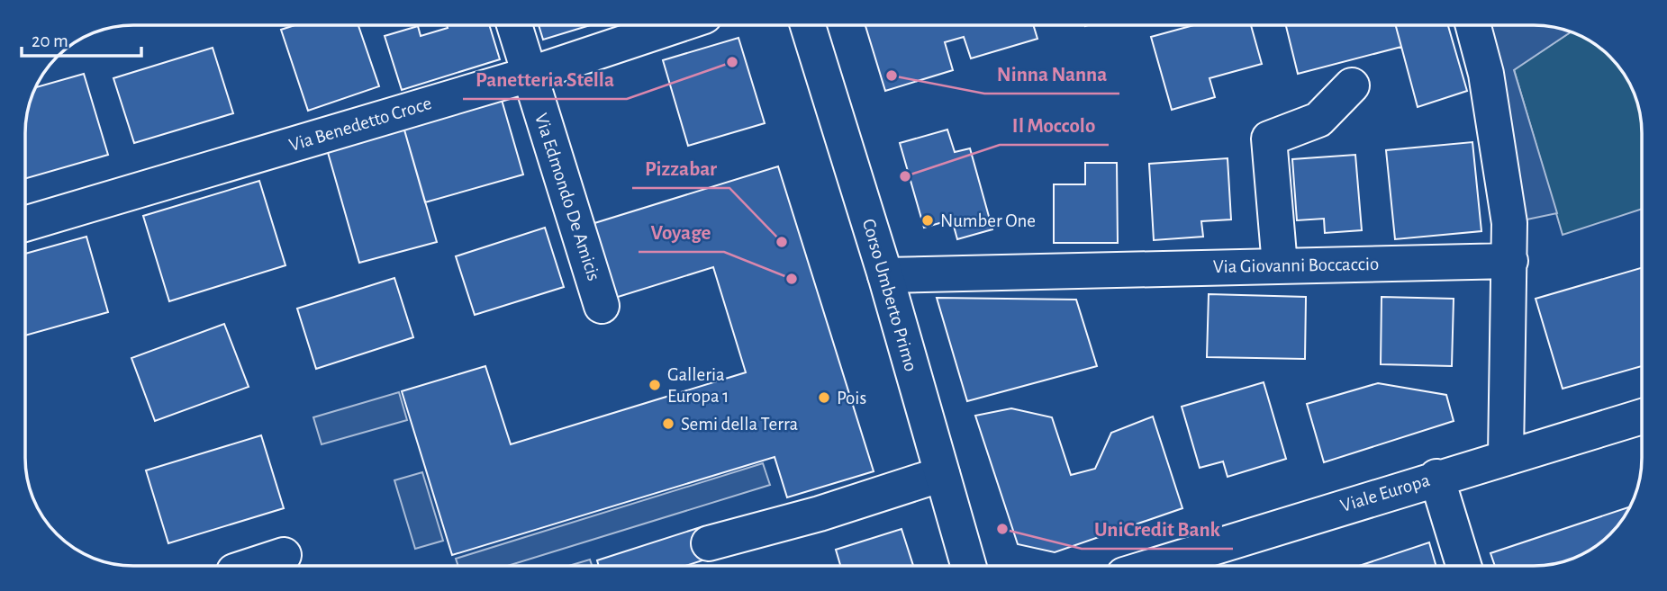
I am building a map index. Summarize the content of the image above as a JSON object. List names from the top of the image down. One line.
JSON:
{"streets":{"street":["Via Benedetto Croce","Via Edmondo De Amicis","Via Giovanni Boccaccio","Corso Umberto Primo","Viale Europa"]},"crossings":[["Via Benedetto Croce","Via Edmondo De Amicis"],["Via Giovanni Boccaccio","Corso Umberto Primo"]],"places":["Panetteria Stella","Ninna Nanna","Il Moccolo","Number One","Pizzabar","Voyage","Galleria Europa 1","Pois","Semi della Terra","UniCredit Bank"],"scale_bar":"20 m"}
